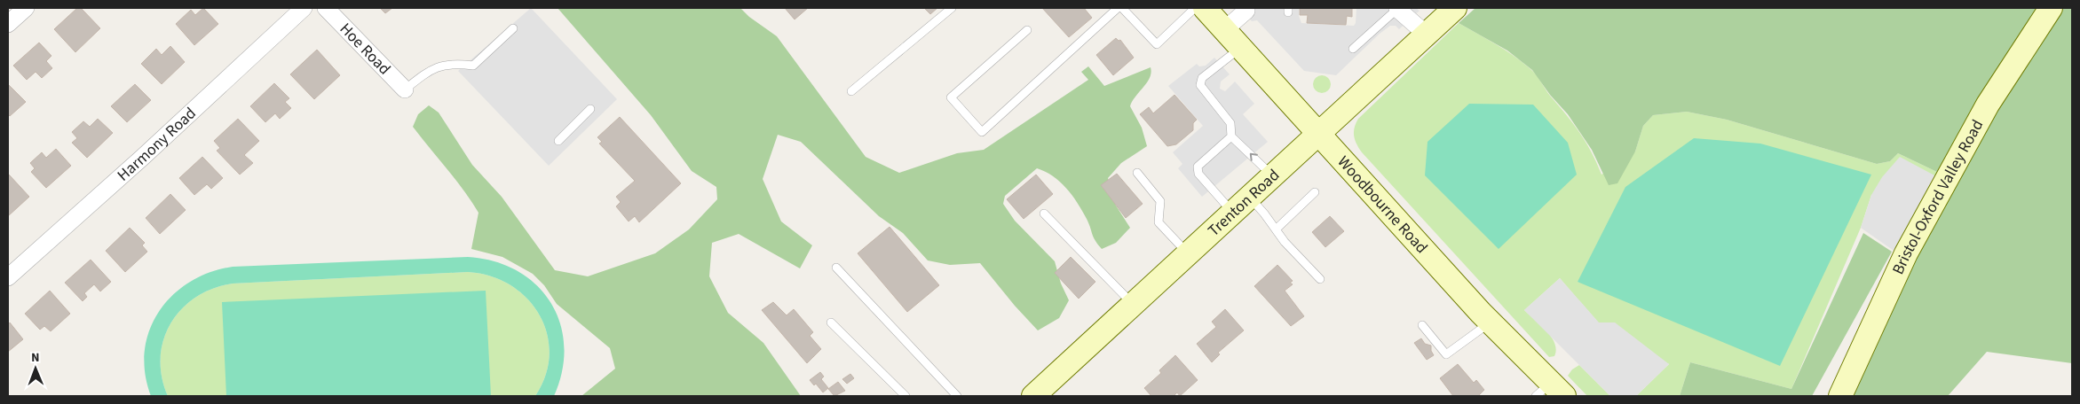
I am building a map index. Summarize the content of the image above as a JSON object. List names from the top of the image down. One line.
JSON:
{"streets":{"main road":["Bristol-Oxford Valley Road","Trenton Road","Woodbourne Road"],"street":["Hoe Road","Harmony Road"]},"crossings":[["Trenton Road","Woodbourne Road"]],"north":"top"}
